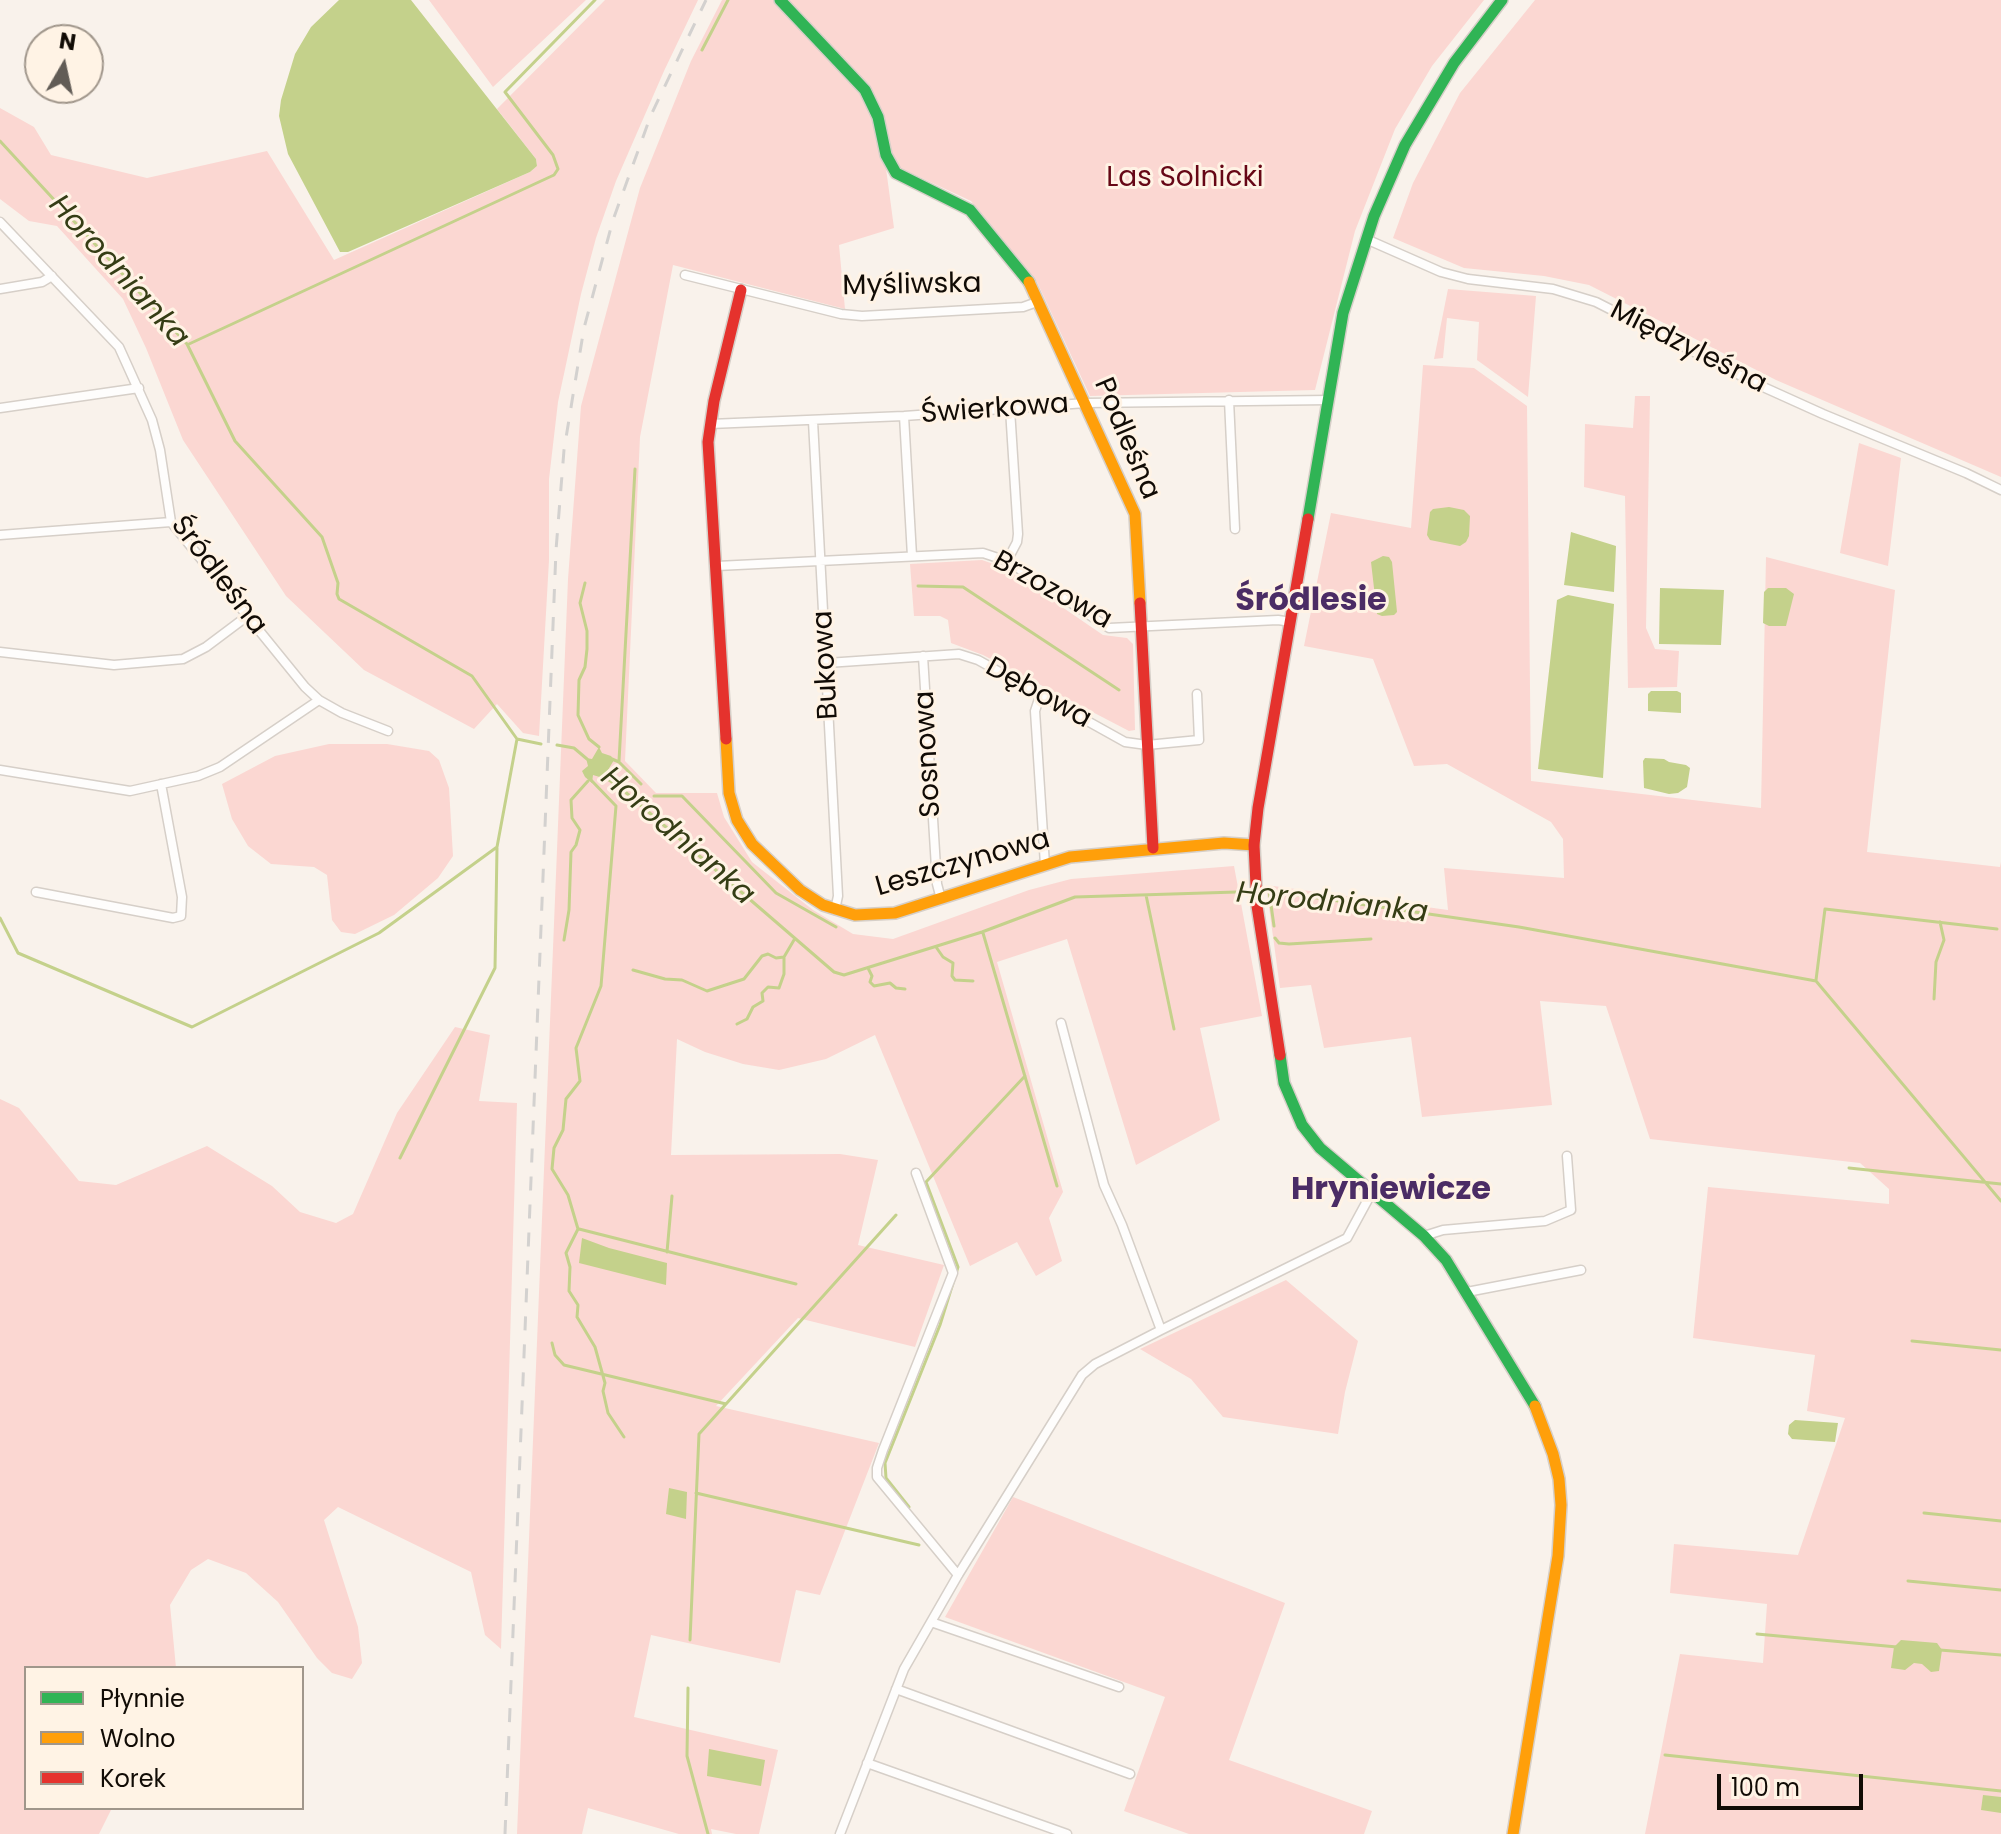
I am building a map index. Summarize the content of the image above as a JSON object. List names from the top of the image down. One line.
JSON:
{"streets":{"street":["Myśliwska","Międzyleśna","Świerkowa","Podleśna","Śródleśna","Brzozowa","Bukowa","Dębowa","Sosnowa","Leszczynowa"]},"crossings":[["Myśliwska","Podleśna"],["Świerkowa","Podleśna"],["Świerkowa","Bukowa"],["Świerkowa","Leszczynowa"],["Podleśna","Brzozowa"],["Podleśna","Dębowa"],["Podleśna","Leszczynowa"],["Brzozowa","Bukowa"],["Brzozowa","Leszczynowa"],["Bukowa","Dębowa"],["Bukowa","Leszczynowa"],["Dębowa","Sosnowa"],["Sosnowa","Leszczynowa"]],"districts":["Śródlesie","Hryniewicze"],"water":["Horodnianka"],"parks":["Las Solnicki"],"legend":["Płynnie","Wolno","Korek"],"scale_bar":"100 m","north":"top"}
